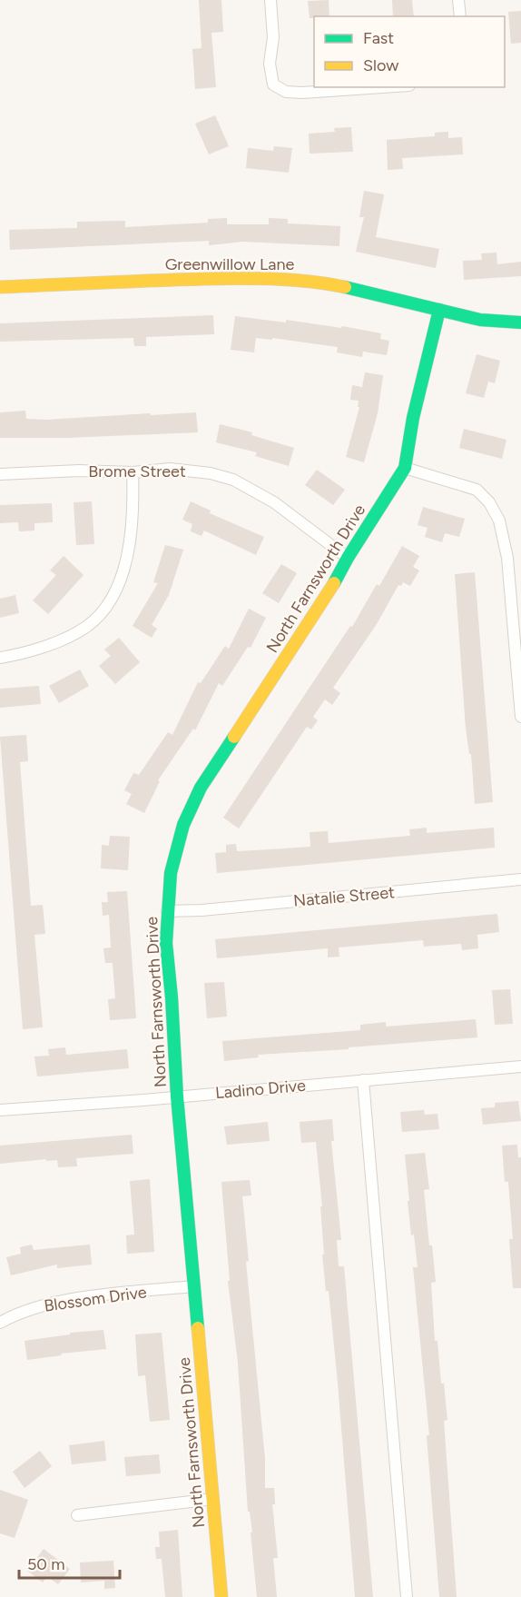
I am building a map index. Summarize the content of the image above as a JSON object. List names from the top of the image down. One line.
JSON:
{"streets":{"street":["Greenwillow Lane","Brome Street","North Farnsworth Drive","Natalie Street","Ladino Drive","Blossom Drive"]},"crossings":[["Greenwillow Lane","North Farnsworth Drive"],["Brome Street","North Farnsworth Drive"],["North Farnsworth Drive","Natalie Street"],["North Farnsworth Drive","Ladino Drive"],["North Farnsworth Drive","Blossom Drive"]],"legend":["Fast","Slow"],"scale_bar":"50 m"}
